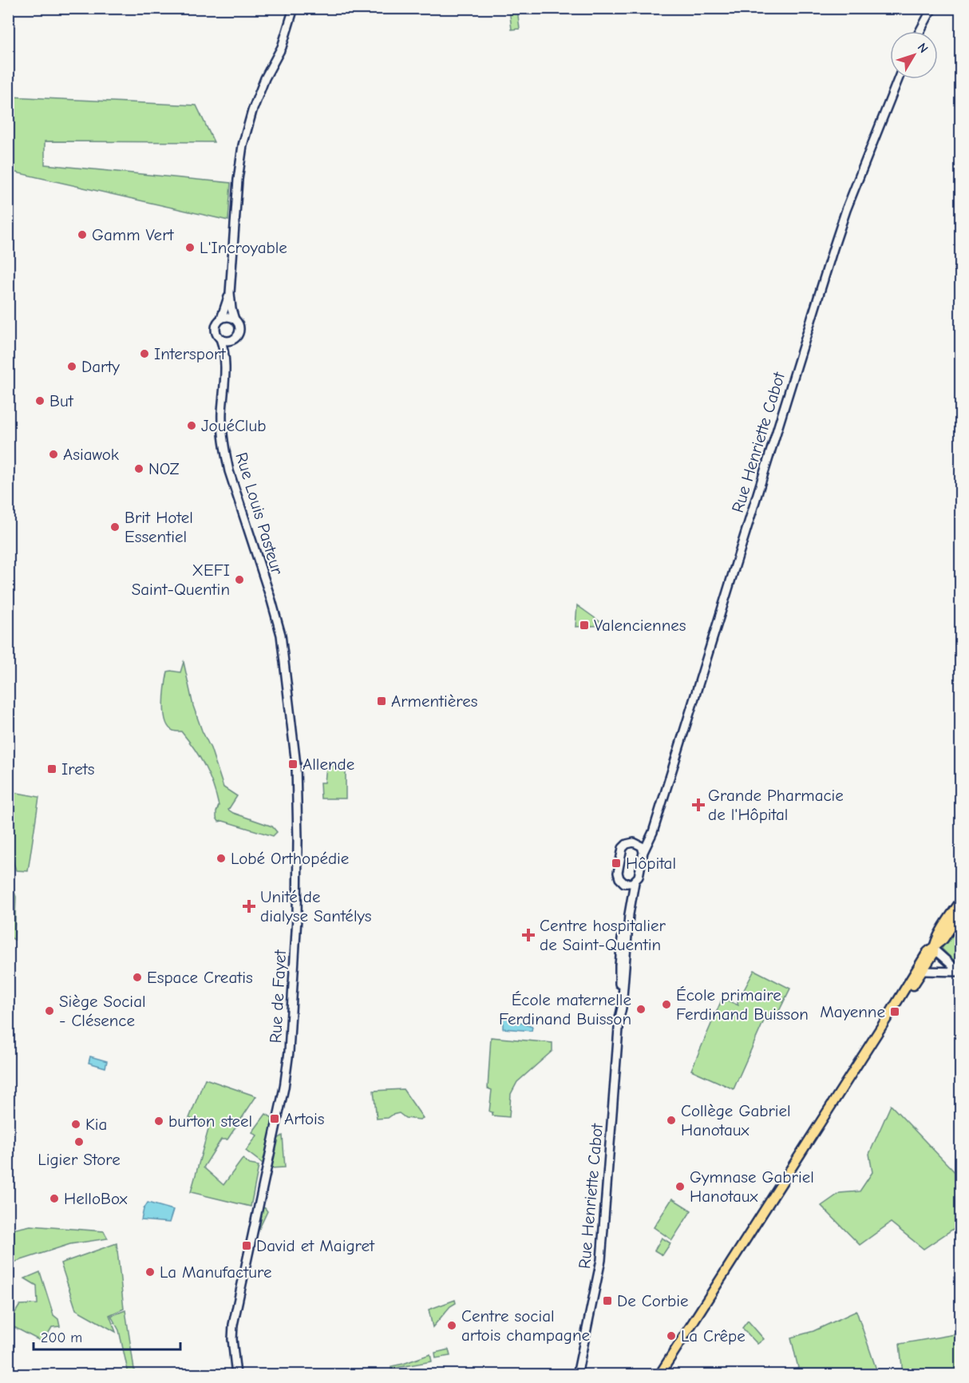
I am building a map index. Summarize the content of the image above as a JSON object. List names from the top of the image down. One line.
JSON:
{"streets":{"street":["Rue Henriette Cabot","Rue Louis Pasteur","Rue de Fayet"]},"crossings":[["Rue Louis Pasteur","Rue de Fayet"]],"places":{"other":["Gamm Vert","L'Incroyable","Intersport","Darty","But","JouéClub","Asiawok","NOZ","Brit Hotel Essentiel","XEFI Saint-Quentin","Lobé Orthopédie","Espace Creatis","École primaire Ferdinand Buisson","École maternelle Ferdinand Buisson","Siège Social - Clésence","Collège Gabriel Hanotaux","burton steel","Kia","Ligier Store","Gymnase Gabriel Hanotaux","HelloBox","La Manufacture","Centre social artois champagne","La Crêpe"],"transit":["Valenciennes","Armentières","Allende","Irets","Hôpital","Mayenne","Artois","David et Maigret","De Corbie"],"health":["Grande Pharmacie de l'Hôpital","Unité de dialyse Santélys","Centre hospitalier de Saint-Quentin"]},"scale_bar":"200 m","north":"top right"}
